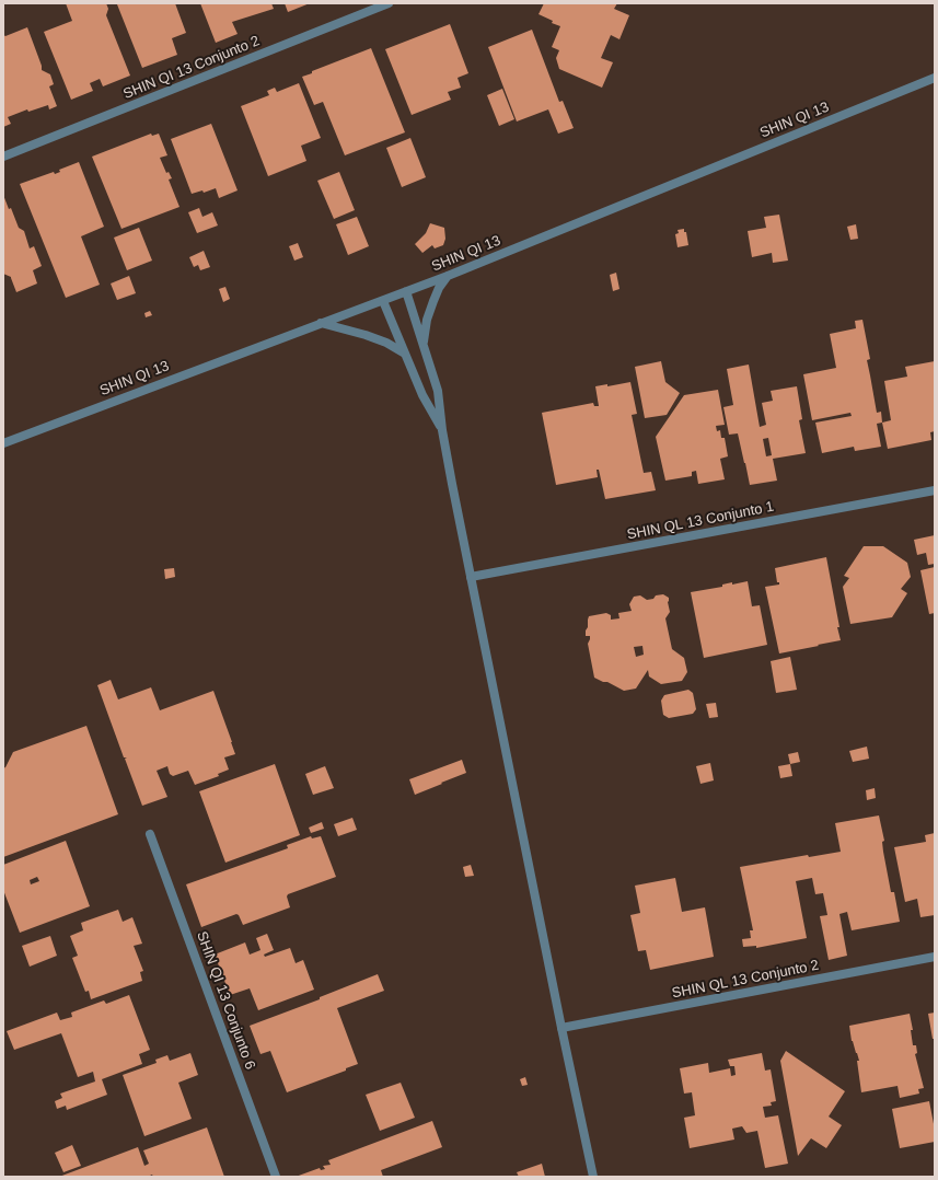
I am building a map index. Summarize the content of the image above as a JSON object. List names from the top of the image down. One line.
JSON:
{"streets":{"street":["SHIN QI 13 Conjunto 2","SHIN QI 13","SHIN QL 13 Conjunto 1","SHIN QL 13 Conjunto 2","SHIN QI 13 Conjunto 6"]}}
